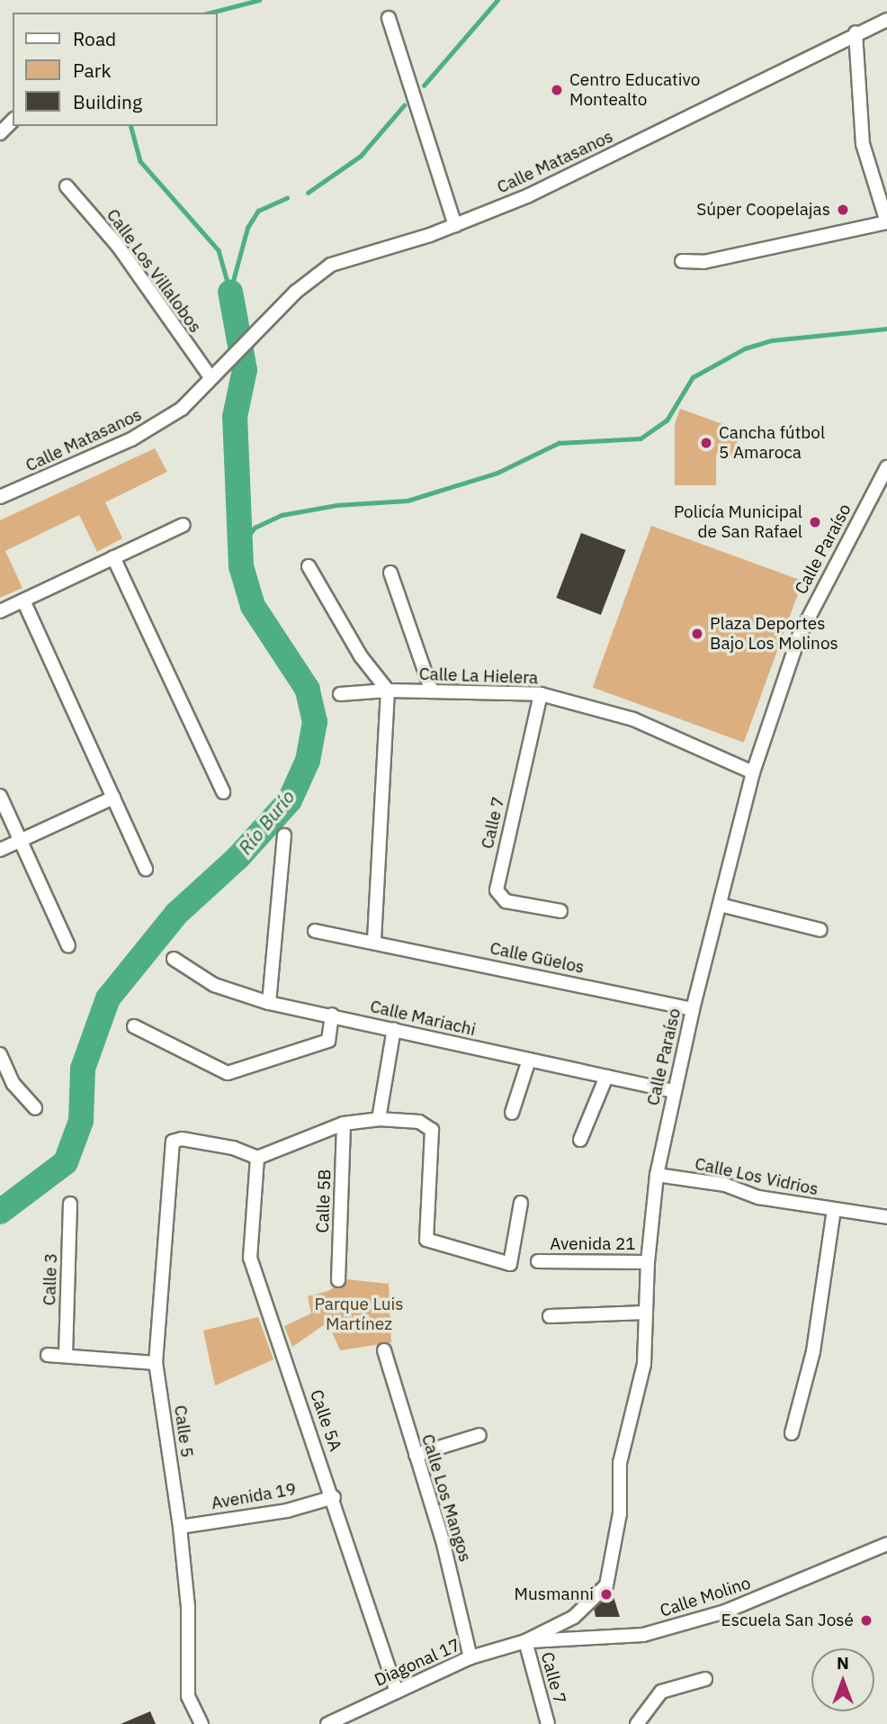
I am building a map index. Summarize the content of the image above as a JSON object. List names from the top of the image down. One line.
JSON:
{"streets":{"street":["Calle Matasanos","Calle Los Villalobos","Calle Paraíso","Calle La Hielera","Calle 7","Calle Güelos","Calle Mariachi","Calle Los Vidrios","Calle 5B","Avenida 21","Calle 3","Calle 5A","Calle 5","Avenida 19","Calle Los Mangos","Calle Molino","Diagonal 17"]},"crossings":[["Calle Matasanos","Calle Los Villalobos"],["Calle Paraíso","Calle La Hielera"],["Calle Paraíso","Calle 7"],["Calle Paraíso","Calle Güelos"],["Calle Paraíso","Calle Mariachi"],["Calle Paraíso","Calle Los Vidrios"],["Calle Paraíso","Avenida 21"],["Calle Paraíso","Calle Molino"],["Calle Paraíso","Diagonal 17"],["Calle La Hielera","Calle 7"],["Calle 7","Calle Molino"],["Calle 7","Diagonal 17"],["Calle 5A","Calle 5"],["Calle 5A","Avenida 19"],["Calle 5A","Diagonal 17"],["Calle 5","Avenida 19"],["Calle Los Mangos","Diagonal 17"],["Calle Molino","Diagonal 17"]],"water":["Río Burío"],"parks":["Parque Luis Martínez"],"places":["Centro Educativo Montealto","Súper Coopelajas","Cancha fútbol 5 Amaroca","Policía Municipal de San Rafael","Plaza Deportes Bajo Los Molinos","Musmanni","Escuela San José"],"legend":["Road","Park","Building"],"north":"top"}
